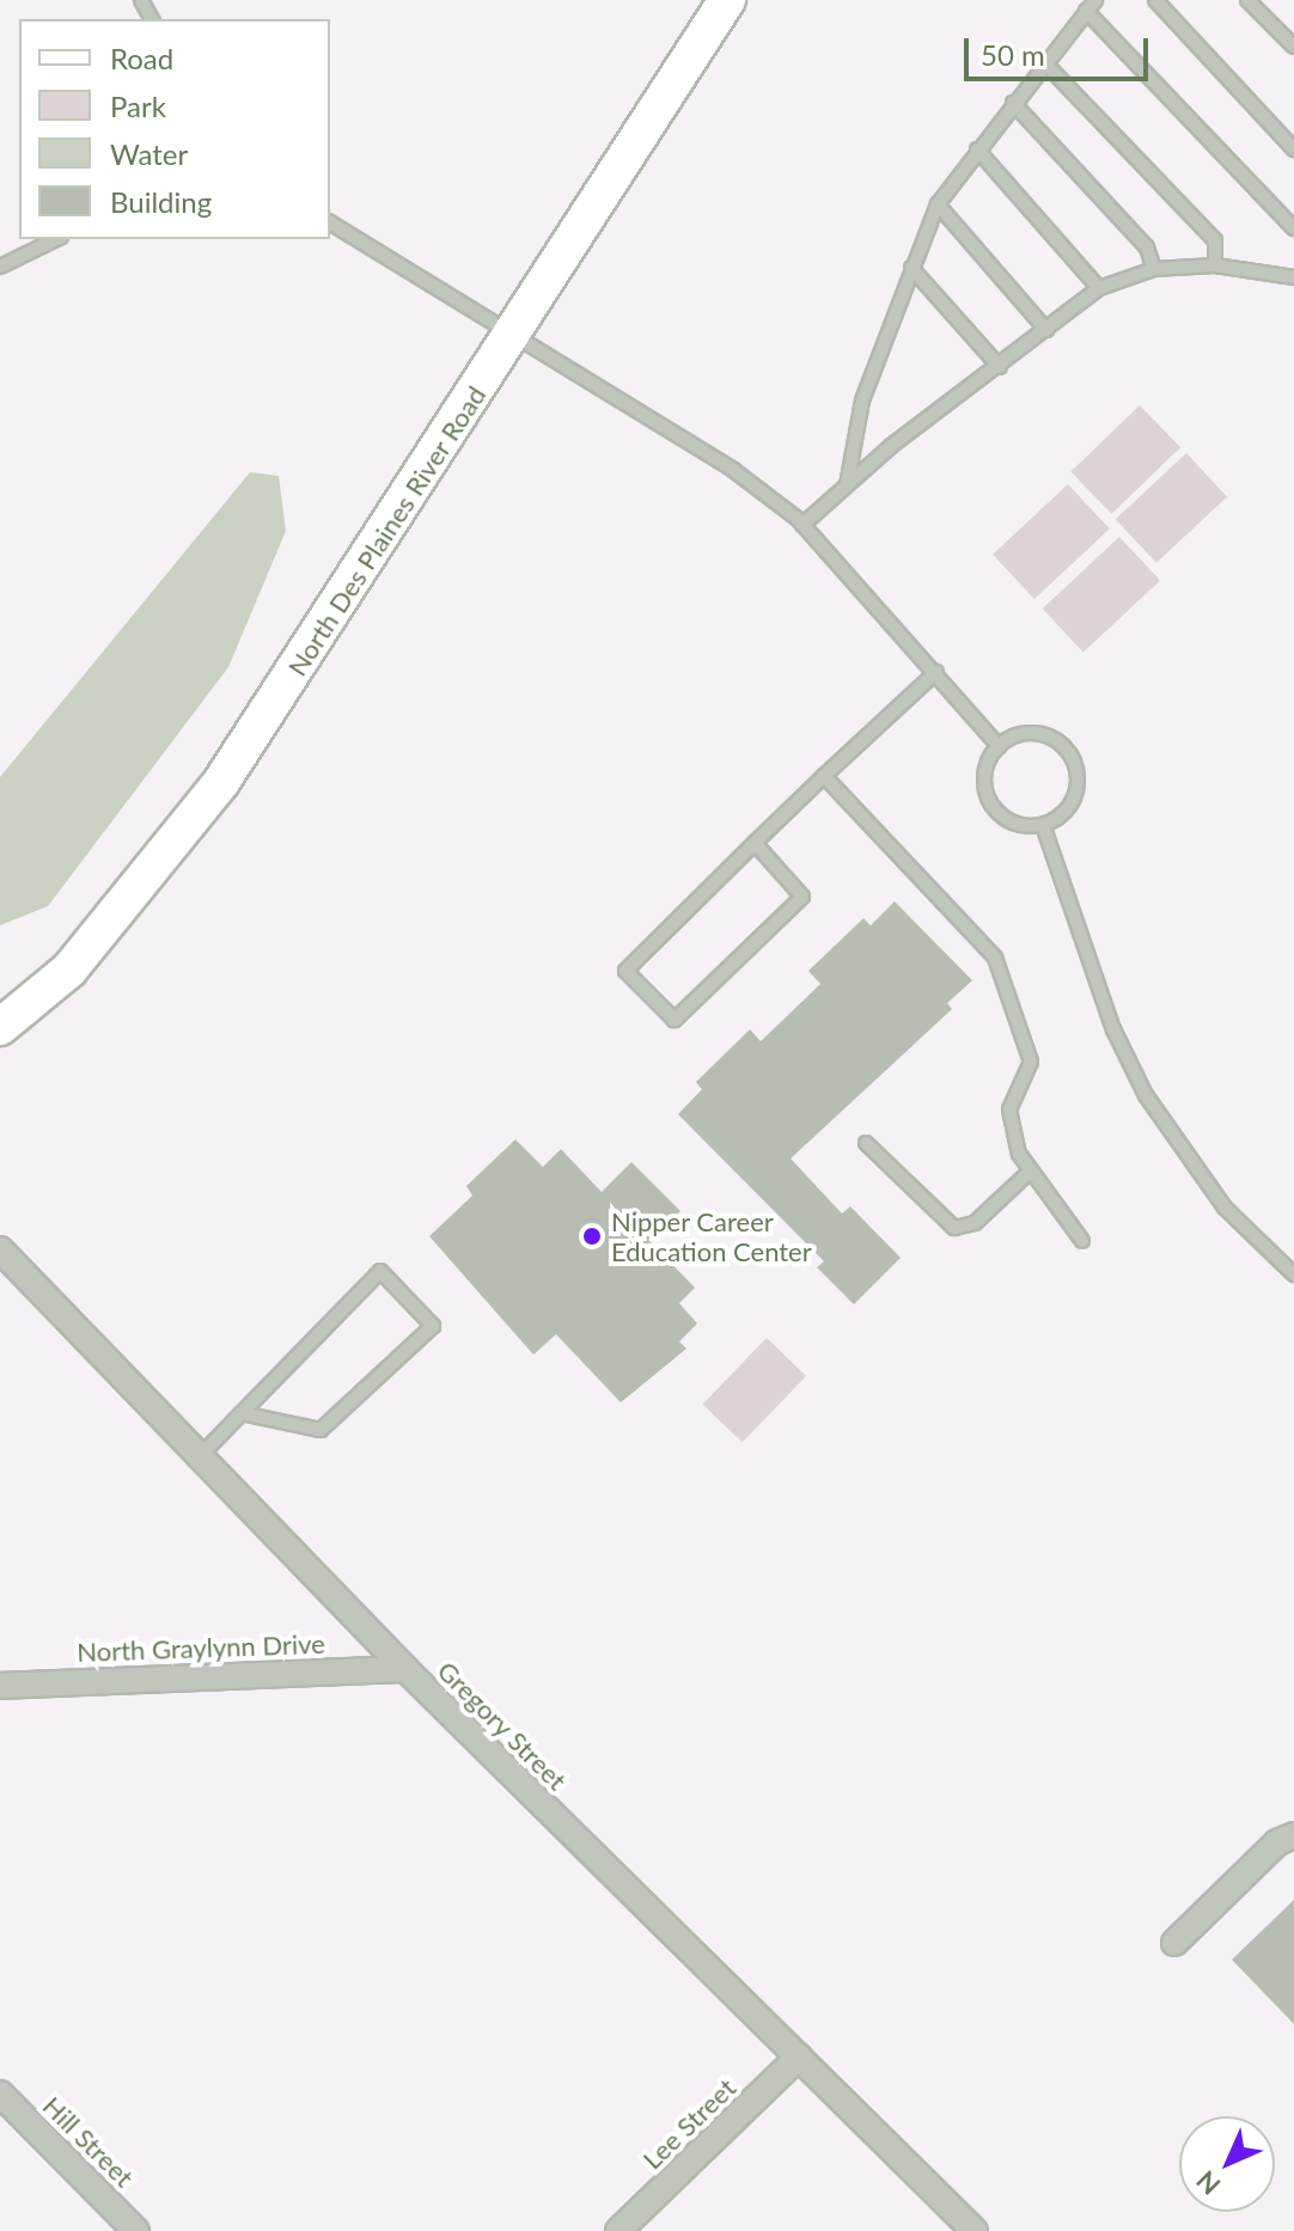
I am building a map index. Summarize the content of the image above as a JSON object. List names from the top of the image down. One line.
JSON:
{"streets":{"main road":["North Des Plaines River Road"],"street":["North Graylynn Drive","Gregory Street","Lee Street","Hill Street"]},"crossings":[["North Graylynn Drive","Gregory Street"],["Gregory Street","Lee Street"]],"places":["Nipper Career Education Center"],"legend":["Road","Park","Water","Building"],"scale_bar":"50 m","north":"bottom left"}
